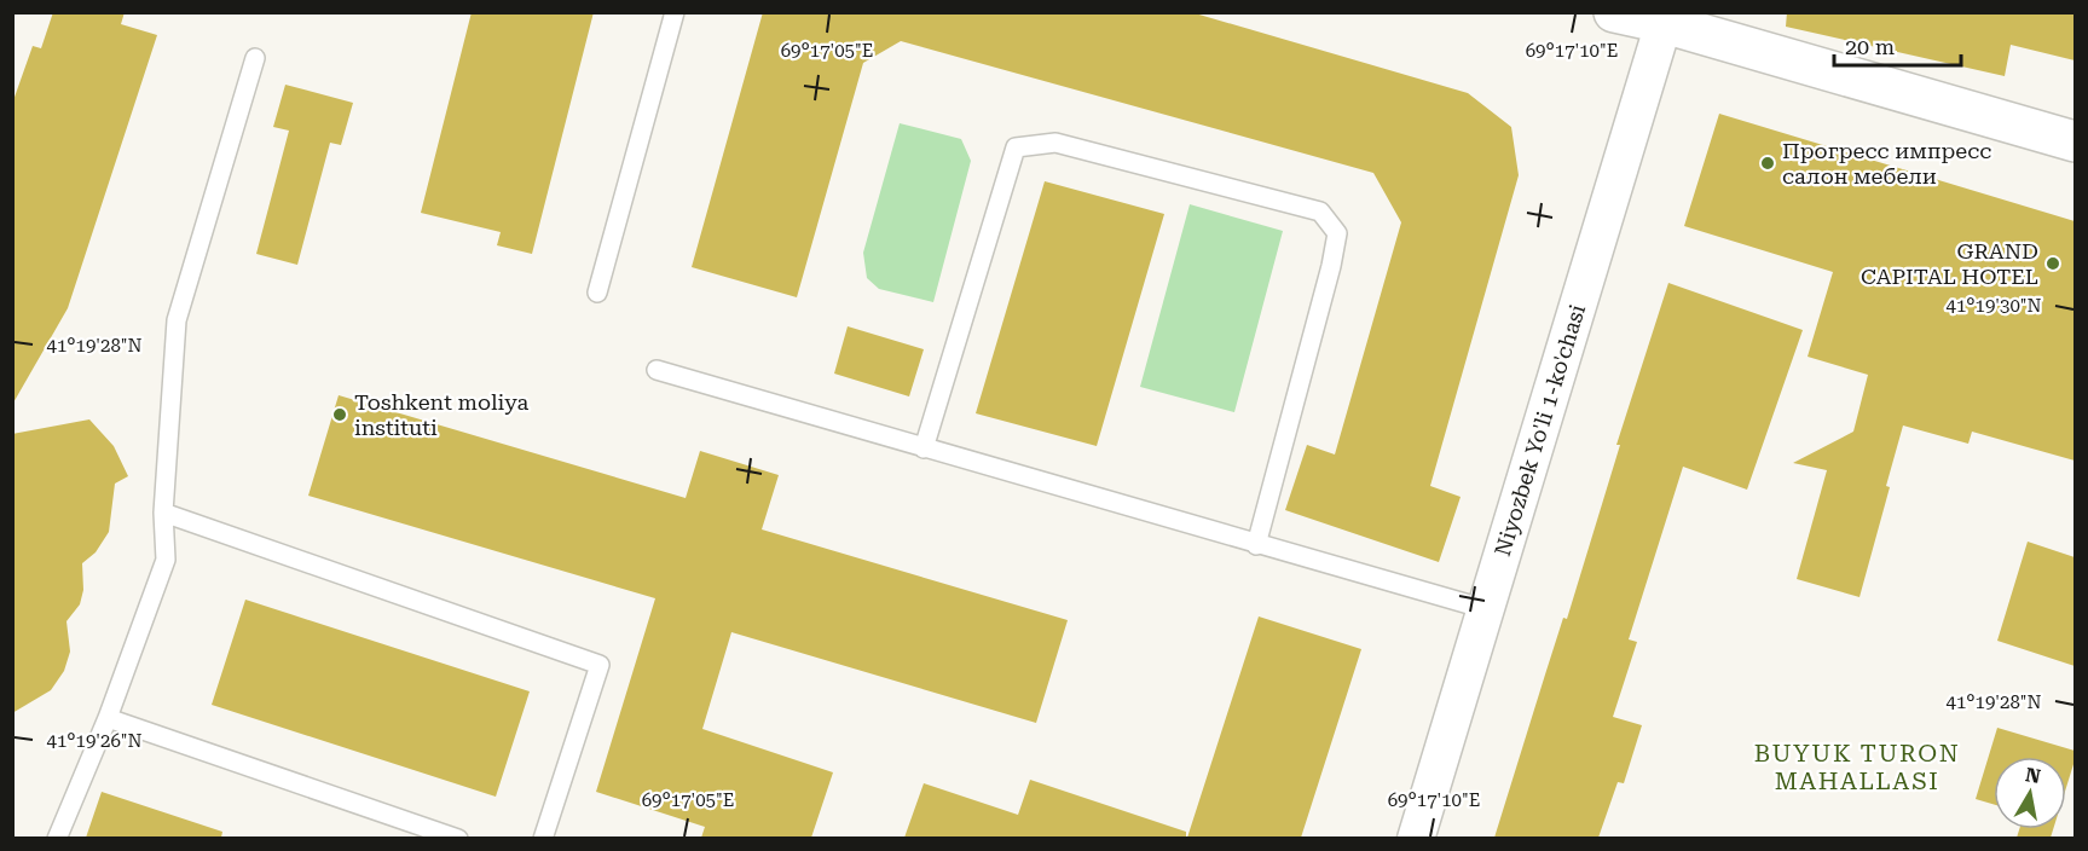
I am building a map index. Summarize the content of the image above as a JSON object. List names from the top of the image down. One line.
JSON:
{"streets":{"street":["Niyozbek Yo'li 1-ko'chasi"]},"districts":["BUYUK TURON MAHALLASI"],"places":["Прогресс импресс салон мебели","GRAND CAPITAL HOTEL","Toshkent moliya instituti"],"scale_bar":"20 m","north":"top","coordinates":["69°17'05\"E","69°17'10\"E","41°19'30\"N","41°19'28\"N","41°19'26\"N"]}
